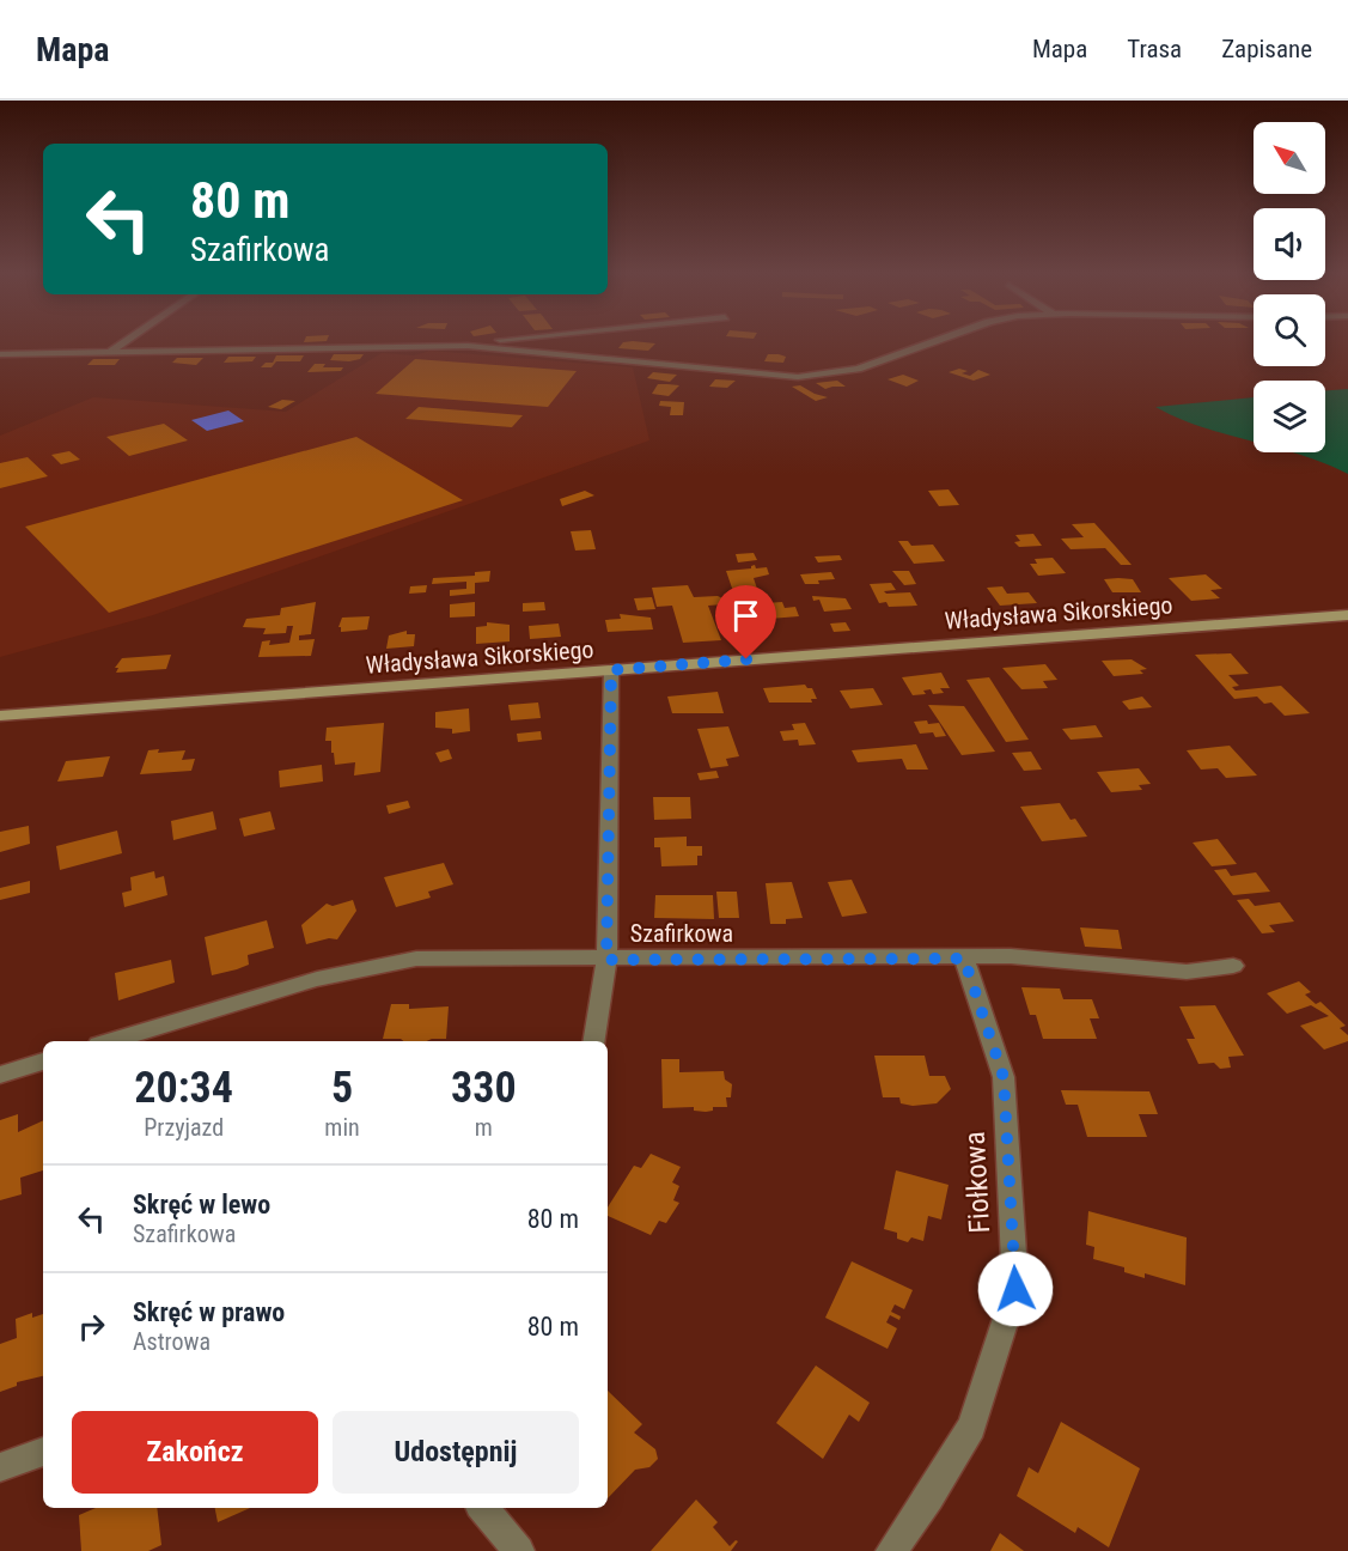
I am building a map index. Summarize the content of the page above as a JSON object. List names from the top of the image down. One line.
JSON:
{"streets":{"main road":["Władysława Sikorskiego"],"street":["Szafirkowa","Fiołkowa"]},"crossings":[["Szafirkowa","Fiołkowa"]],"north":"top left","page":{"header":"Mapa","nav":["Mapa","Trasa","Zapisane"],"turn":["80 m","Szafirkowa"],"eta":["20:34","Przyjazd","5","min","330","m"],"list":[{"name":"Skręć w lewo","note":"Szafirkowa","value":"80 m"},{"name":"Skręć w prawo","note":"Astrowa","value":"80 m"}],"buttons":["Zakończ","Udostępnij"]}}
